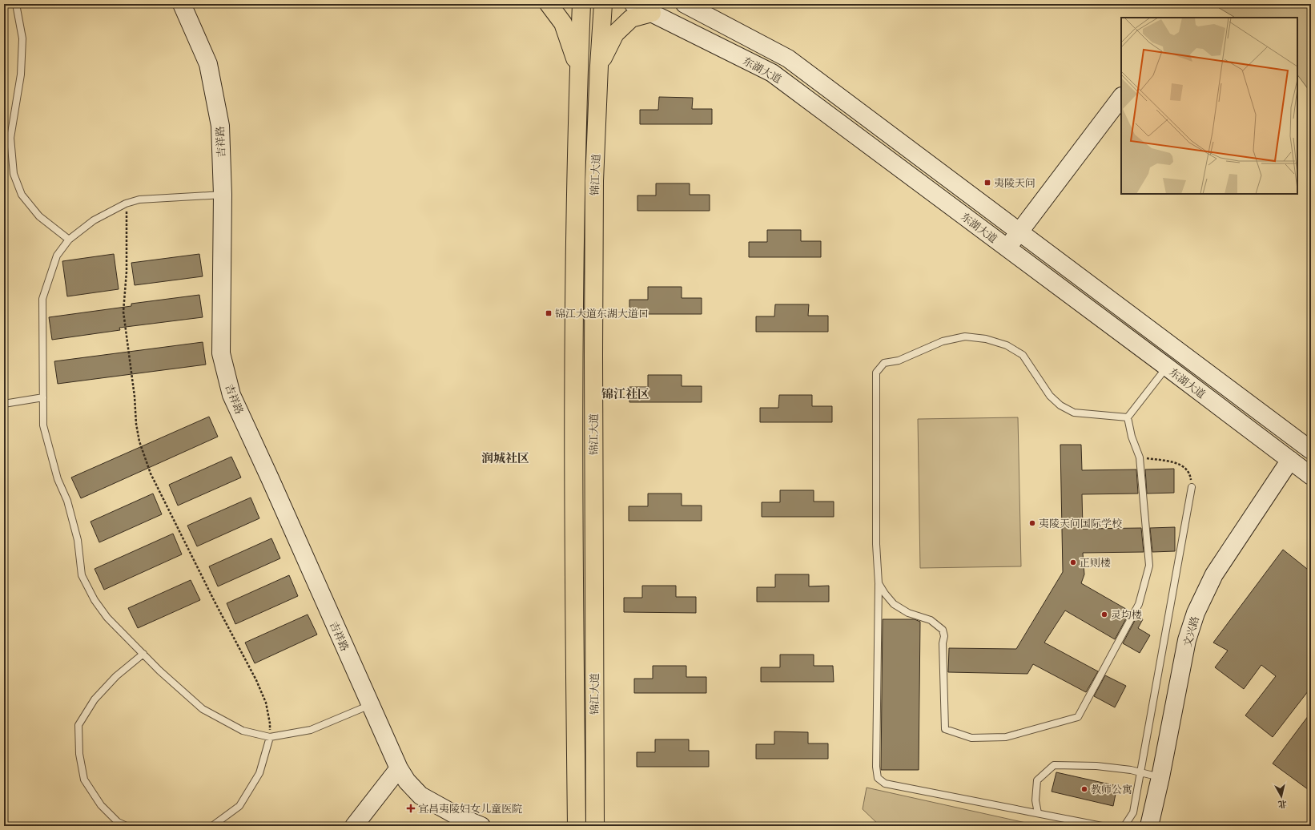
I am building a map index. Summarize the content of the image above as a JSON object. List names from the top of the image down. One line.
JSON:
{"streets":{"main road":["东湖大道","吉祥路","锦江大道","文兴路"]},"crossings":[["东湖大道","文兴路"]],"districts":["锦江社区","润城社区"],"places":{"transit":["夷陵天问","锦江大道东湖大道口"],"other":["夷陵天问国际学校","正则楼","灵均楼","教师公寓"],"health":["宜昌夷陵妇女儿童医院"]},"north":"bottom"}
